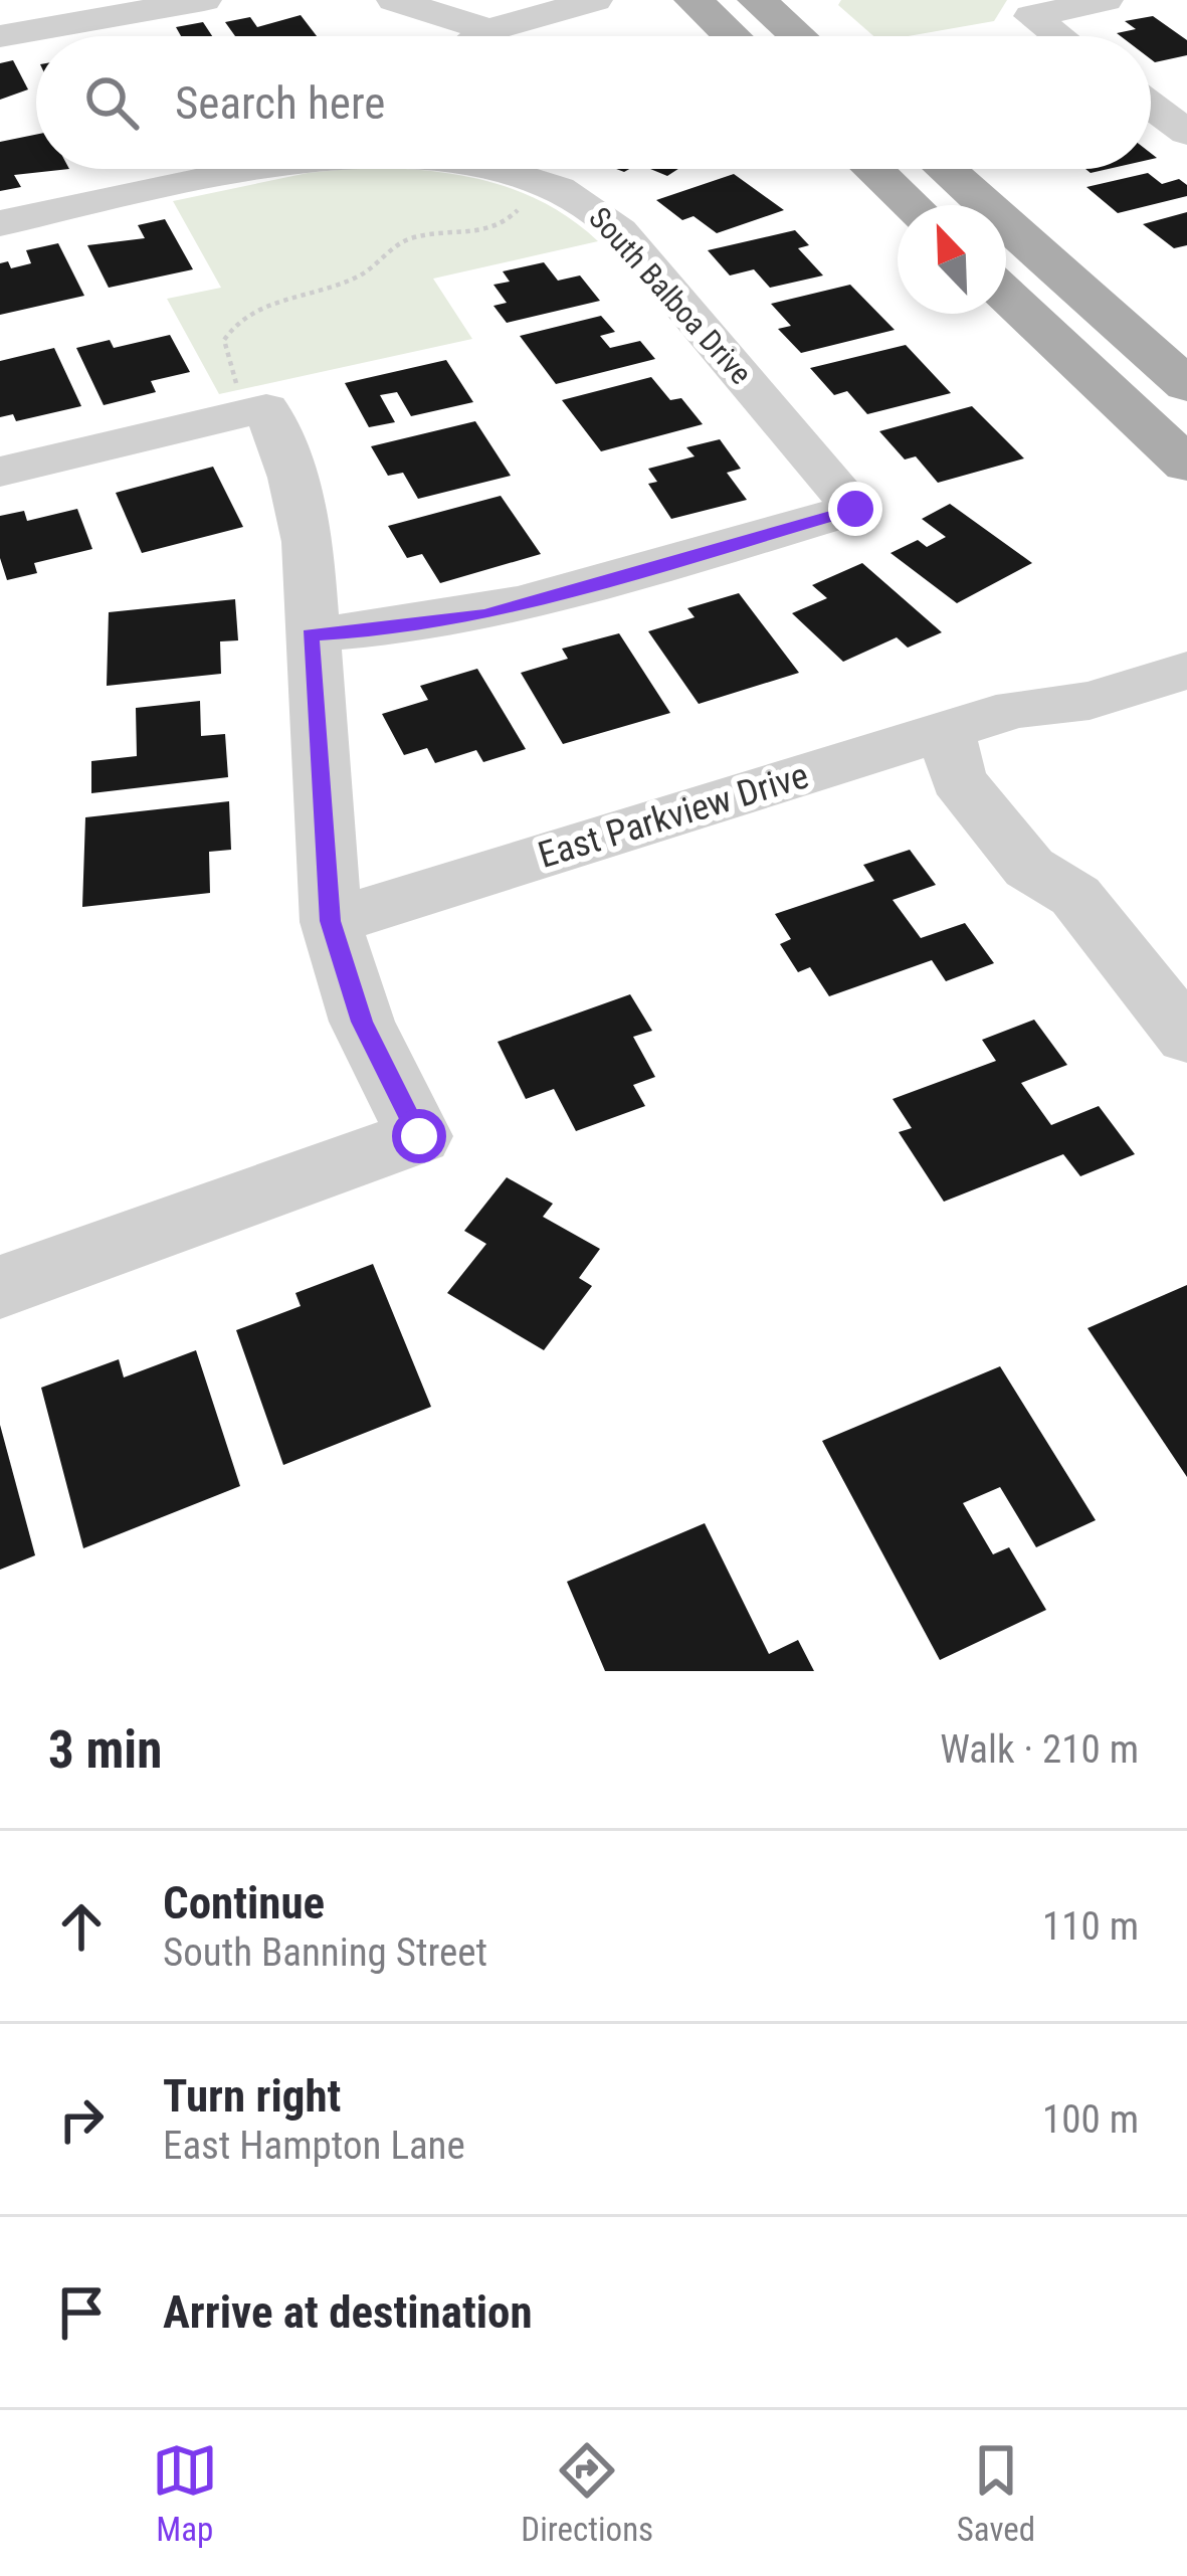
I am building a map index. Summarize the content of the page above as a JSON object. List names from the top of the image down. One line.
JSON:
{"streets":{"street":["South Balboa Drive","East Parkview Drive"]},"north":"top left","page":{"search":"Search here","heading":["3 min","Walk · 210 m"],"list":[["Continue","South Banning Street","110 m"],["Turn right","East Hampton Lane","100 m"],"Arrive at destination"],"nav":["Map","Directions","Saved"]}}
